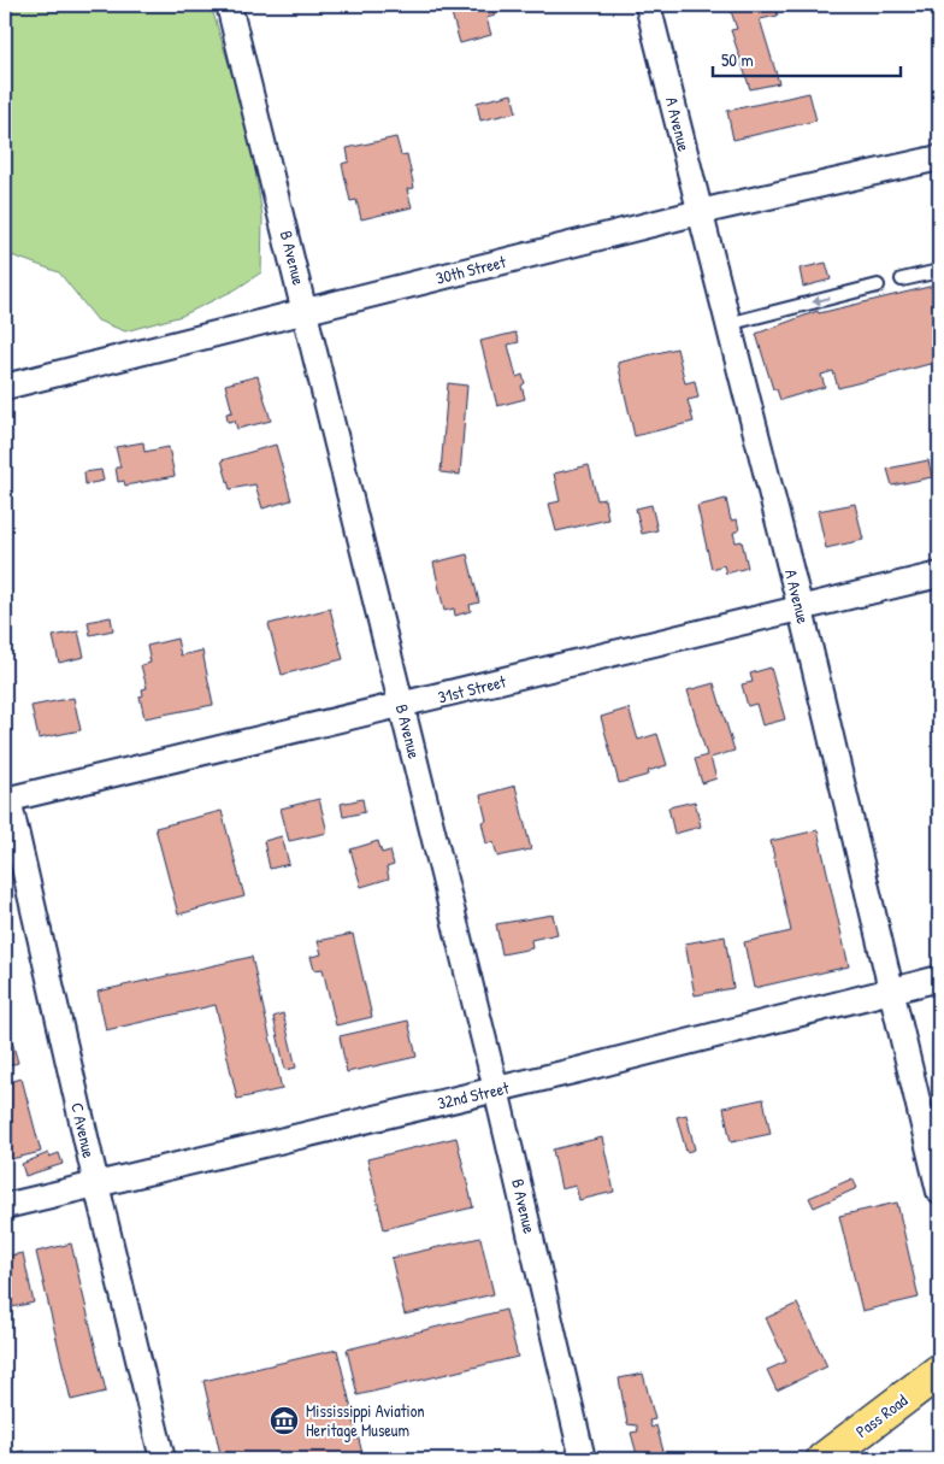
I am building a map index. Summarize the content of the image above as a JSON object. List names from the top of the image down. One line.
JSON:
{"streets":{"main road":["Pass Road"],"street":["A Avenue","B Avenue","30th Street","31st Street","32nd Street","C Avenue"]},"crossings":[["A Avenue","30th Street"],["A Avenue","31st Street"],["A Avenue","32nd Street"],["B Avenue","30th Street"],["B Avenue","31st Street"],["B Avenue","32nd Street"],["31st Street","C Avenue"],["32nd Street","C Avenue"]],"places":{"museum":["Mississippi Aviation Heritage Museum"]},"scale_bar":"50 m"}
